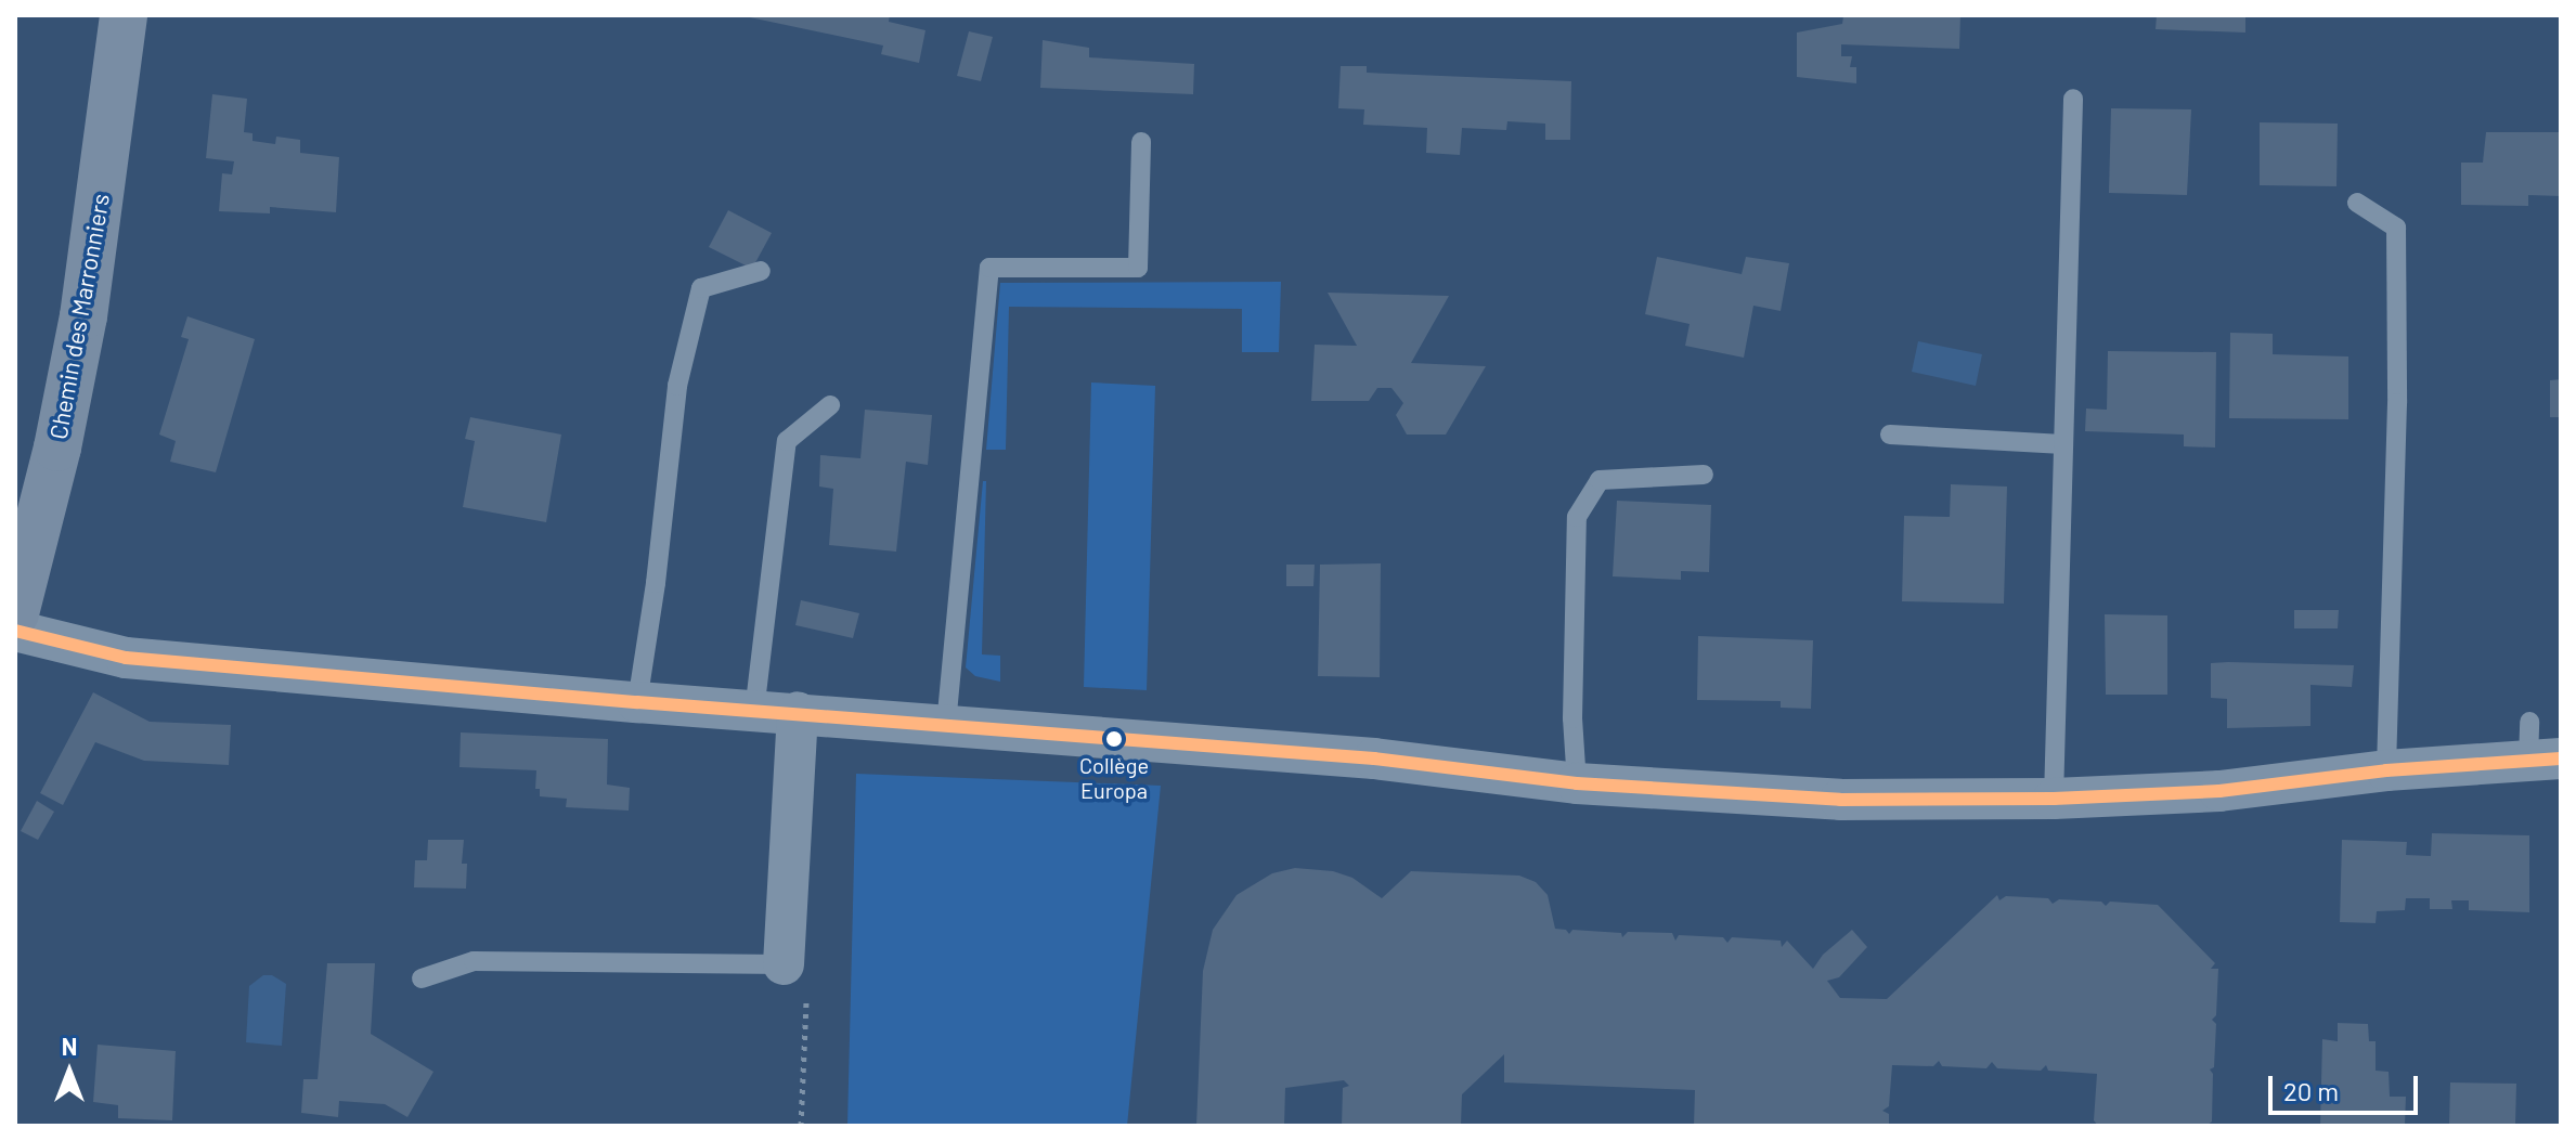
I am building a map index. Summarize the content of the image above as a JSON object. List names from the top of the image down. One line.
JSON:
{"streets":{"street":["Chemin des Marronniers"]},"places":["Collège Europa"],"scale_bar":"20 m","north":"top"}
